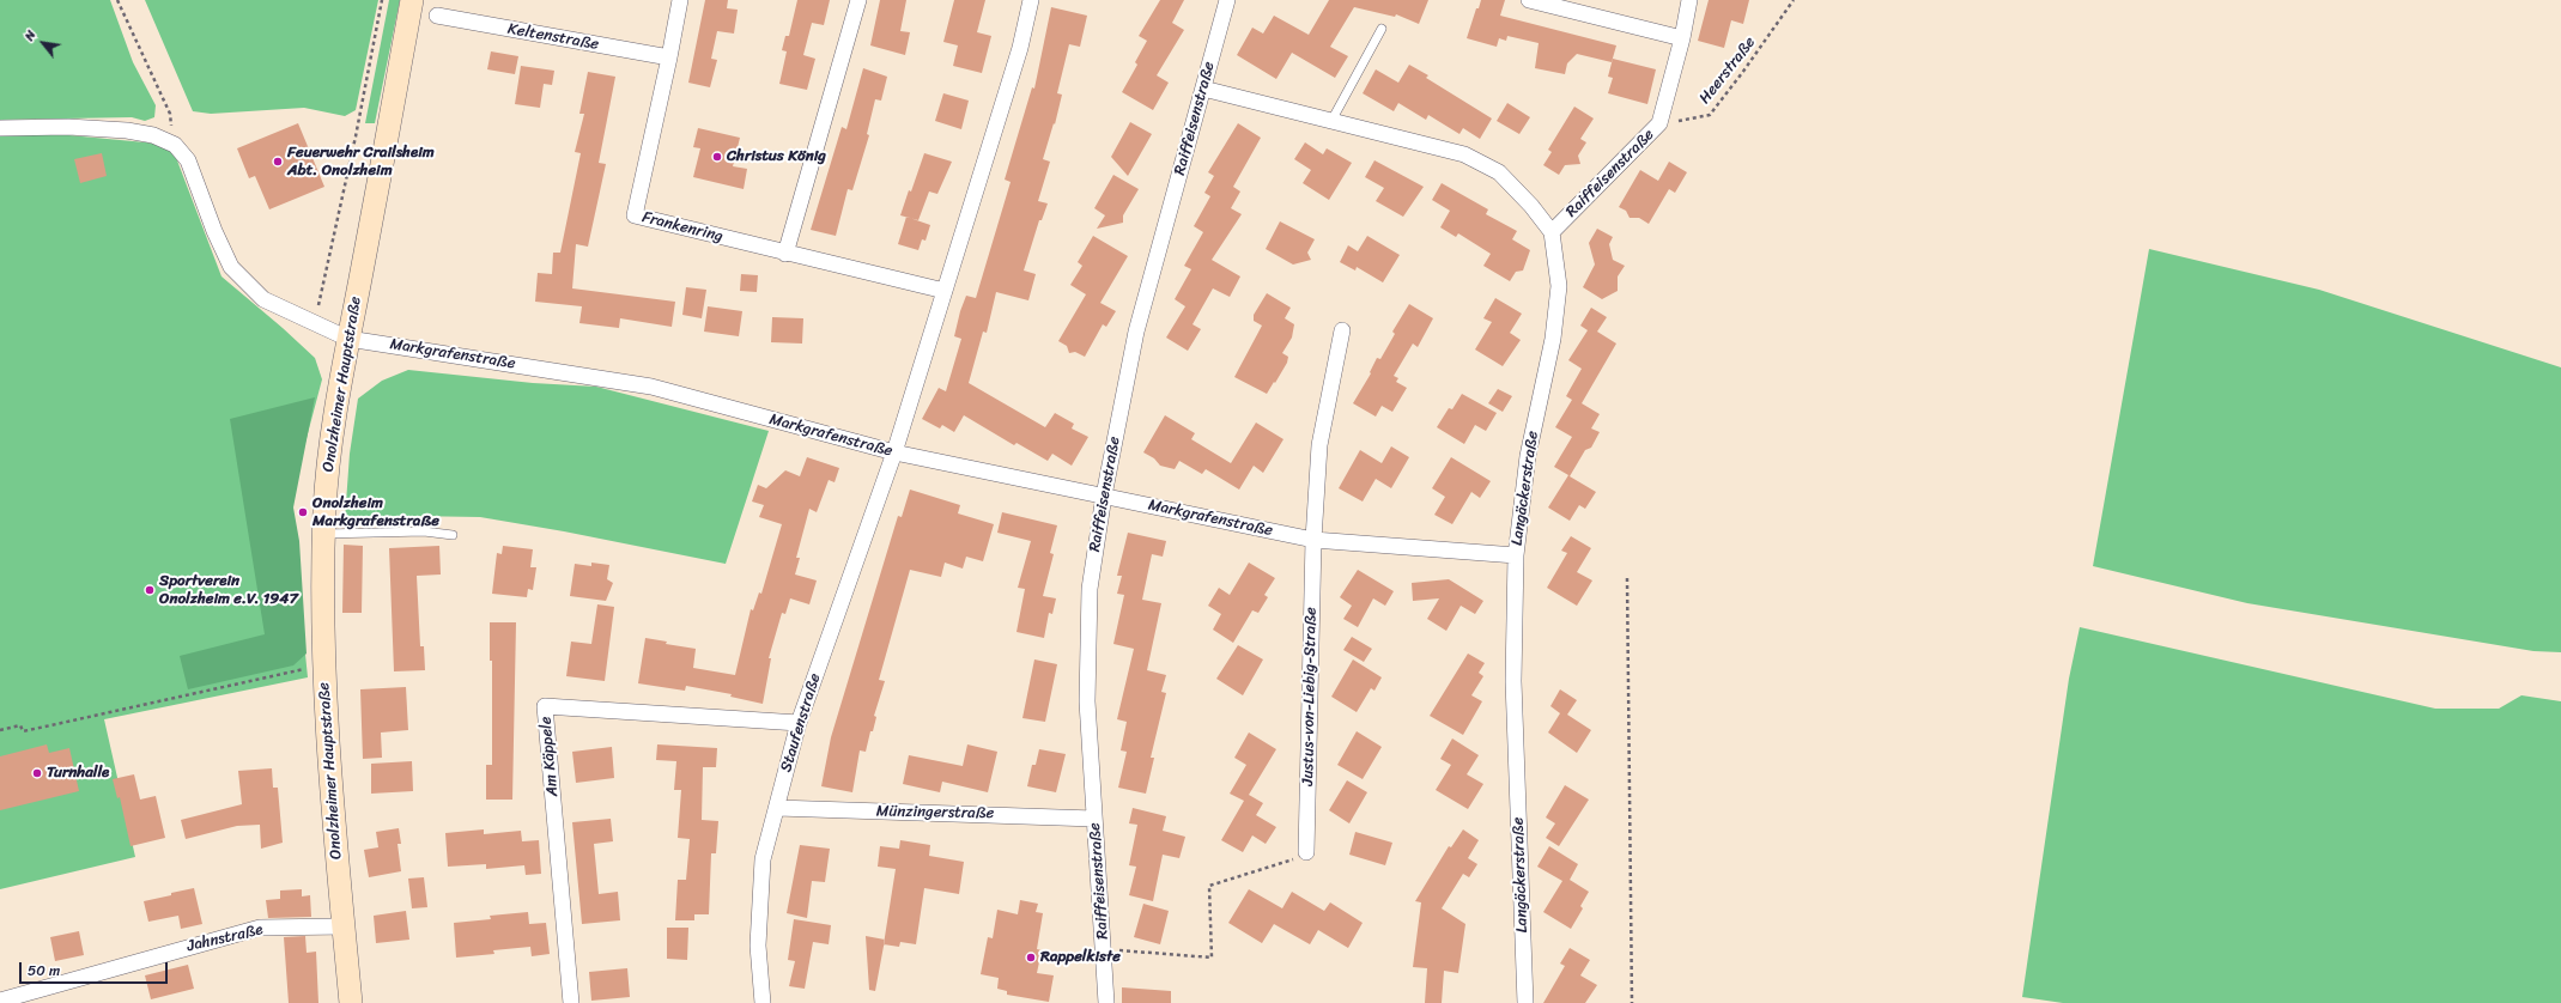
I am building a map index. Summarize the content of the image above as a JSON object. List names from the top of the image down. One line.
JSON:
{"streets":{"main road":["Onolzheimer Hauptstraße"],"street":["Keltenstraße","Raiffeisenstraße","Frankenring","Markgrafenstraße","Langäckerstraße","Justus-von-Liebig-Straße","Staufenstraße","Am Käppele","Münzingerstraße","Jahnstraße"],"path":["Heerstraße"]},"crossings":[["Keltenstraße","Frankenring"],["Heerstraße","Raiffeisenstraße"],["Raiffeisenstraße","Markgrafenstraße"],["Raiffeisenstraße","Langäckerstraße"],["Raiffeisenstraße","Münzingerstraße"],["Markgrafenstraße","Onolzheimer Hauptstraße"],["Markgrafenstraße","Langäckerstraße"],["Markgrafenstraße","Justus-von-Liebig-Straße"],["Markgrafenstraße","Staufenstraße"],["Onolzheimer Hauptstraße","Jahnstraße"],["Staufenstraße","Am Käppele"],["Staufenstraße","Münzingerstraße"]],"places":["Christus König","Feuerwehr Crailsheim Abt. Onolzheim","Onolzheim Markgrafenstraße","Sportverein Onolzheim e.V. 1947","Turnhalle","Rappelkiste"],"scale_bar":"50 m","north":"top left"}
